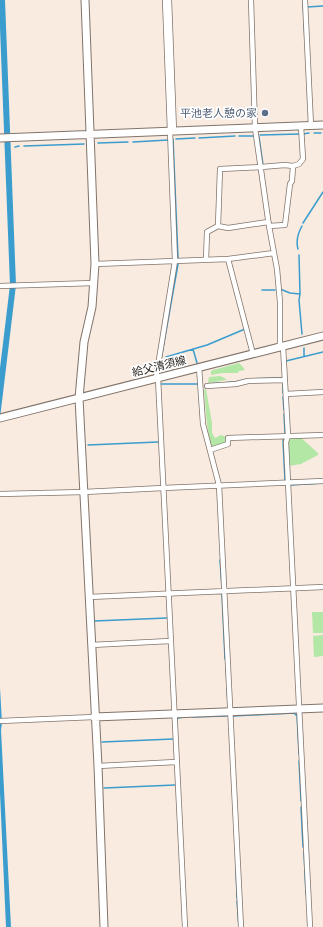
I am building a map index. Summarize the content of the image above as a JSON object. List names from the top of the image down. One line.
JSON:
{"streets":{"street":["給父清須線"]},"places":["平池老人憩の家"]}
